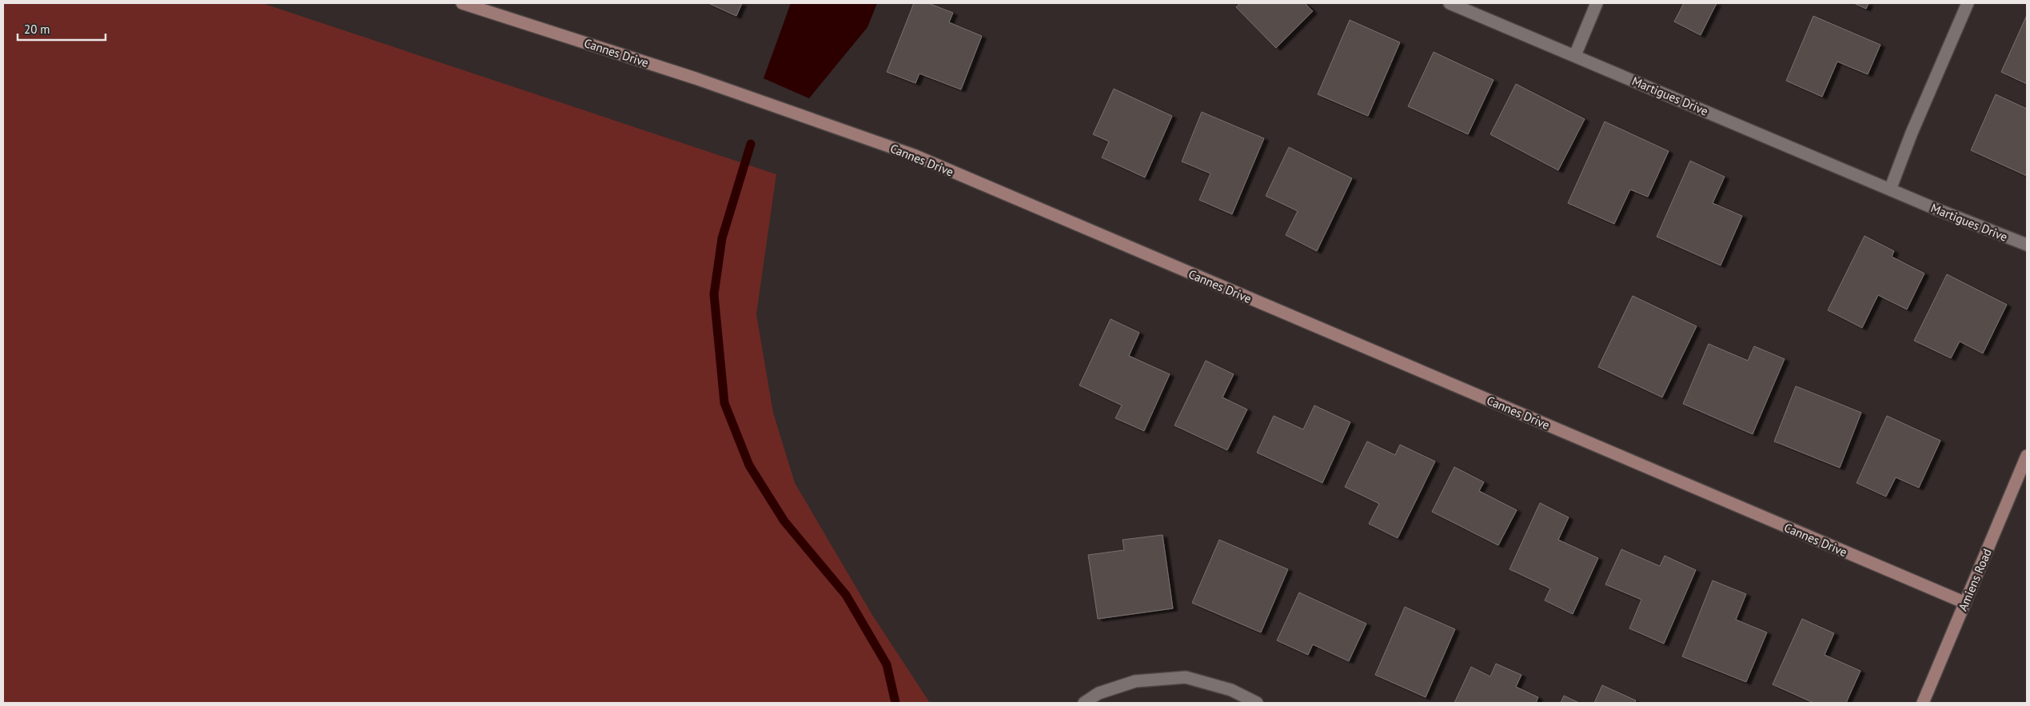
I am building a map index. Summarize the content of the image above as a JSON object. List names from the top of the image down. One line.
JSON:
{"streets":{"street":["Cannes Drive","Martigues Drive","Amiens Road"]},"crossings":[["Cannes Drive","Amiens Road"]],"scale_bar":"20 m"}
